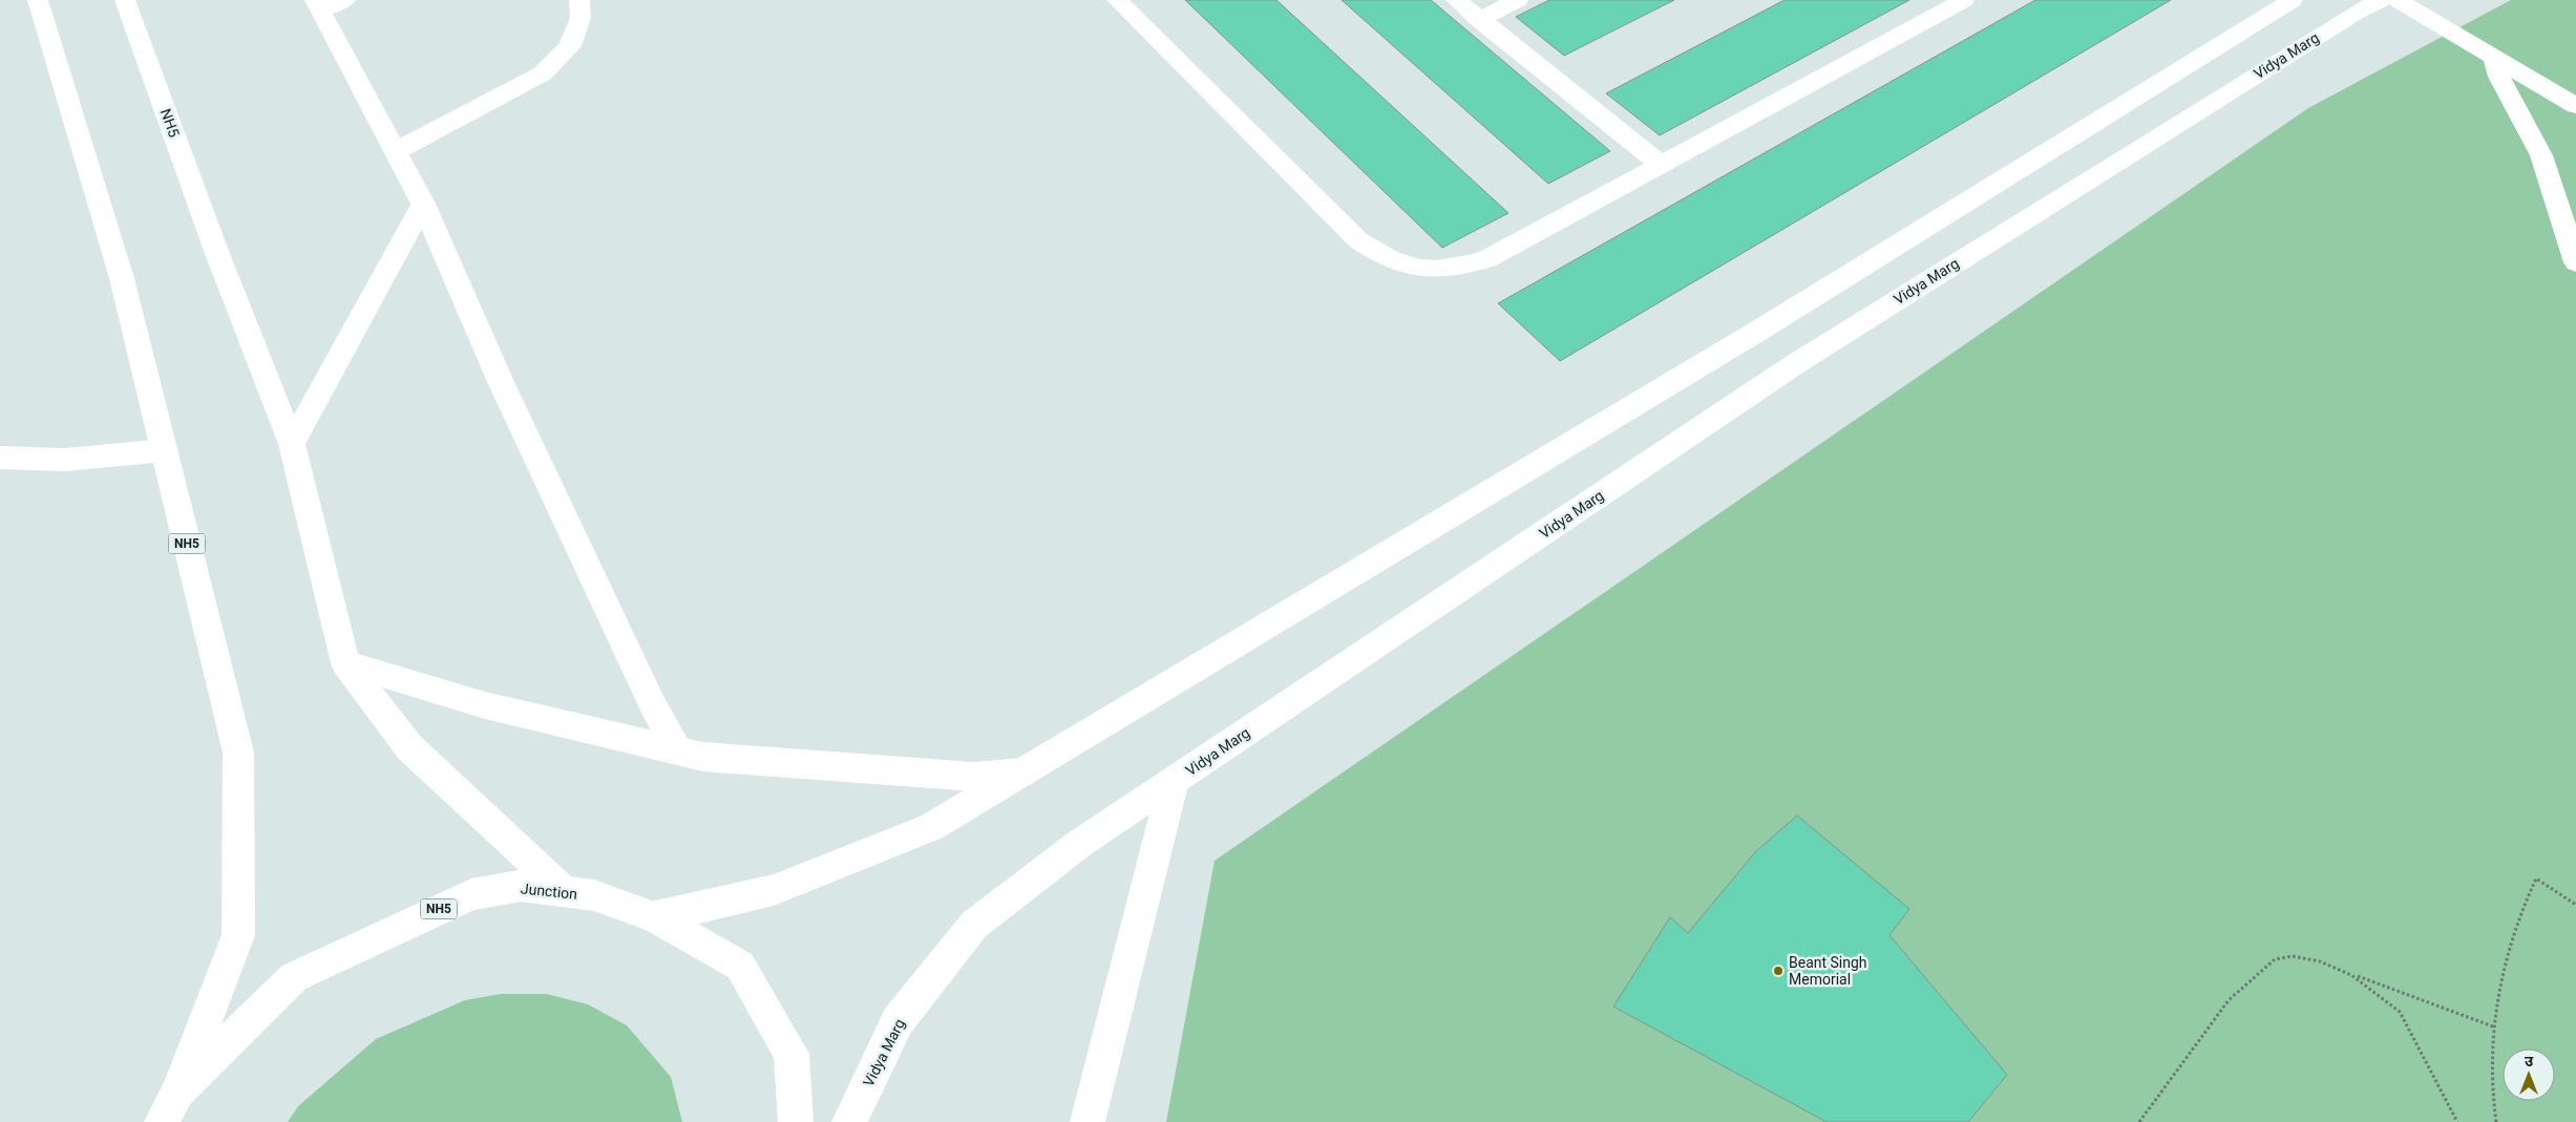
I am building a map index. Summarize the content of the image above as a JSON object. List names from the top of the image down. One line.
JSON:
{"streets":{"main road":["Vidya Marg","NH5","Junction"]},"crossings":[["NH5","Junction"]],"places":["Beant Singh Memorial"],"north":"top"}
